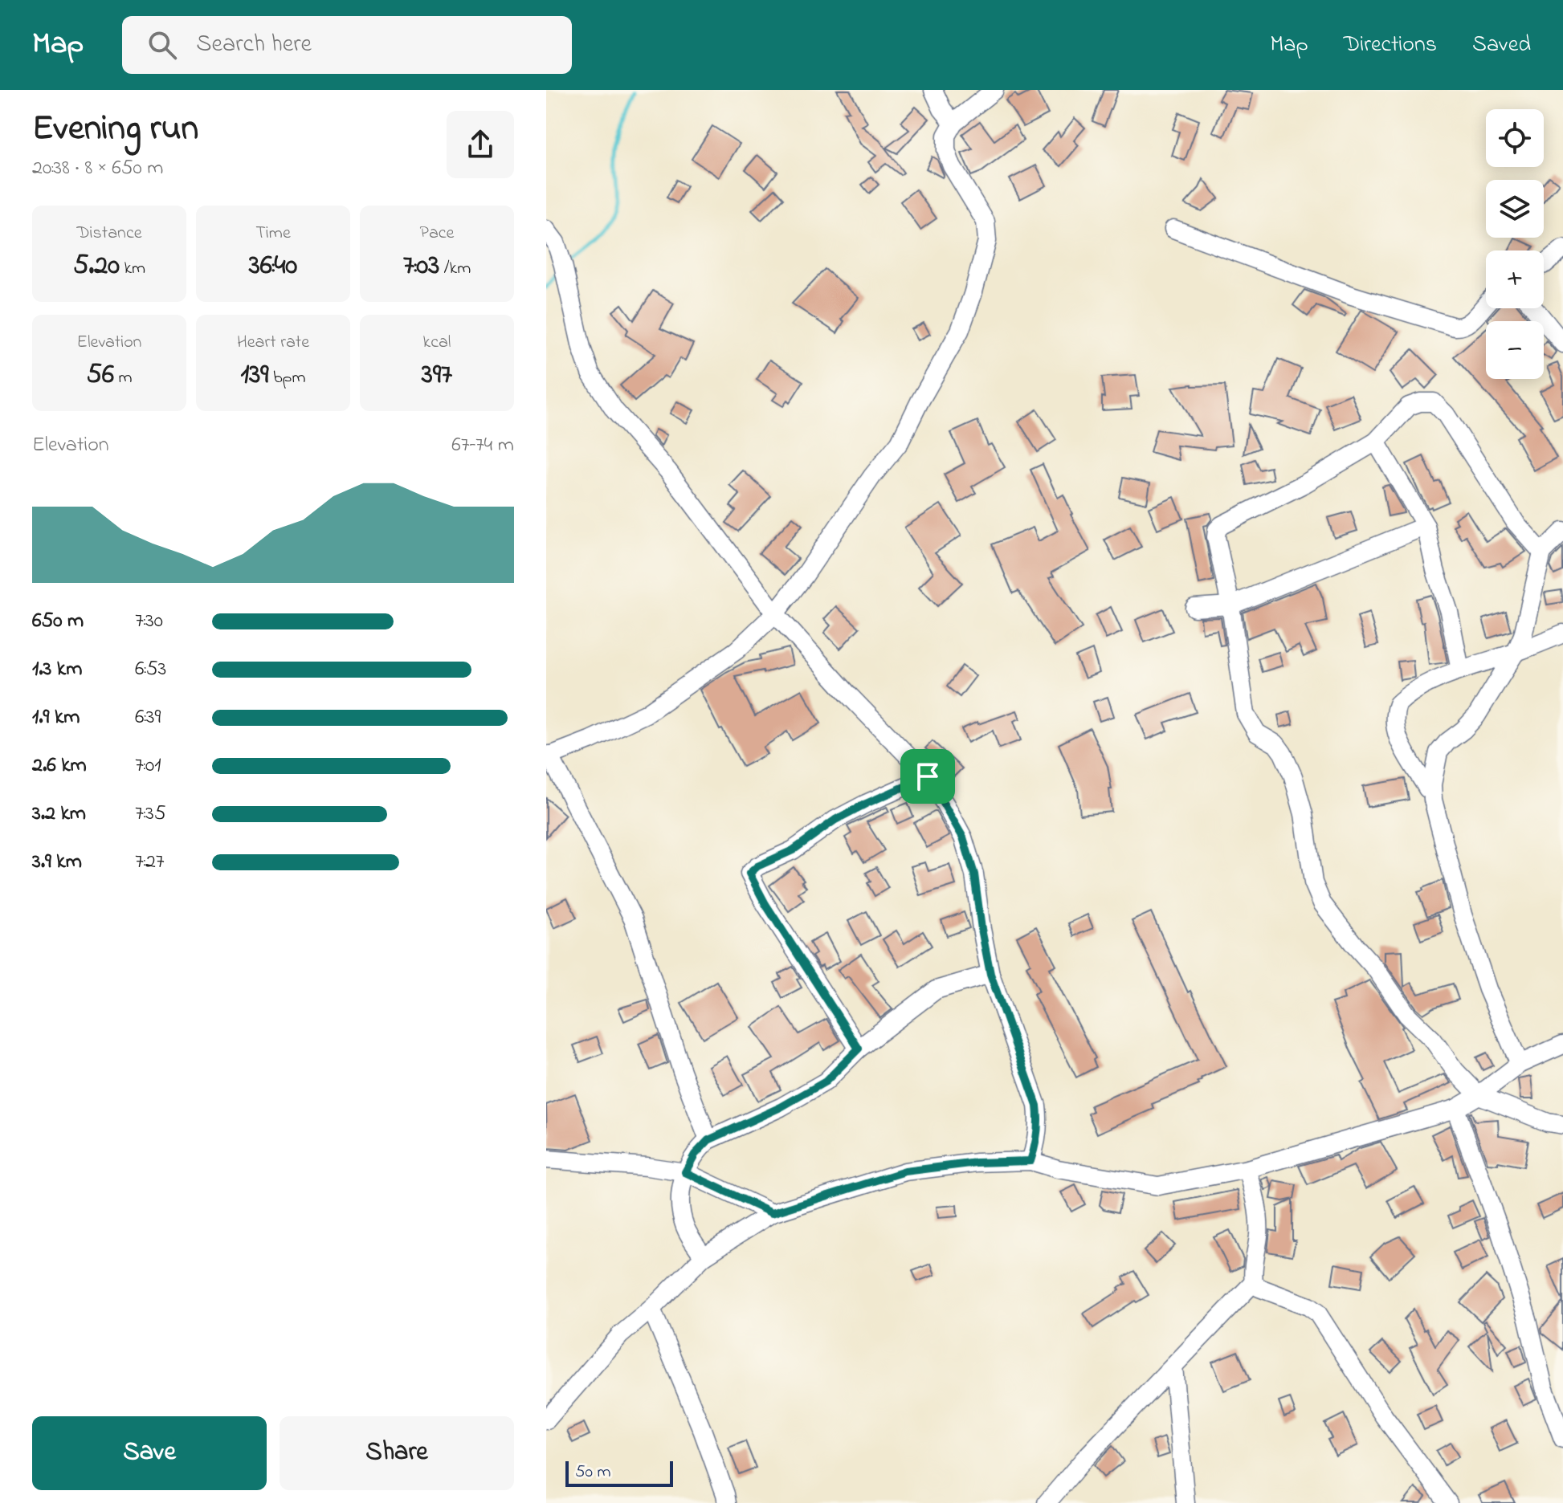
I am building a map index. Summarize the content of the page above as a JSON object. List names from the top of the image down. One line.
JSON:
{"scale_bar":"50 m","page":{"header":"Map","search":"Search here","nav":["Map","Directions","Saved"],"heading":["Evening run","20:38 · 8 × 650 m"],"map_buttons":["+","−"],"stats":[["Distance","5.20 km"],["Time","36:40"],["Pace","7:03 /km"],["Elevation","56 m"],["Heart rate","139 bpm"],["kcal","397"]],"chart":["Elevation","67–74 m"],"list":[{"name":"650 m","note":"7:30"},{"name":"1.3 km","note":"6:53"},{"name":"1.9 km","note":"6:39"},{"name":"2.6 km","note":"7:01"},{"name":"3.2 km","note":"7:35"},{"name":"3.9 km","note":"7:27"}],"buttons":["Save","Share"],"scale":"50 m"}}
